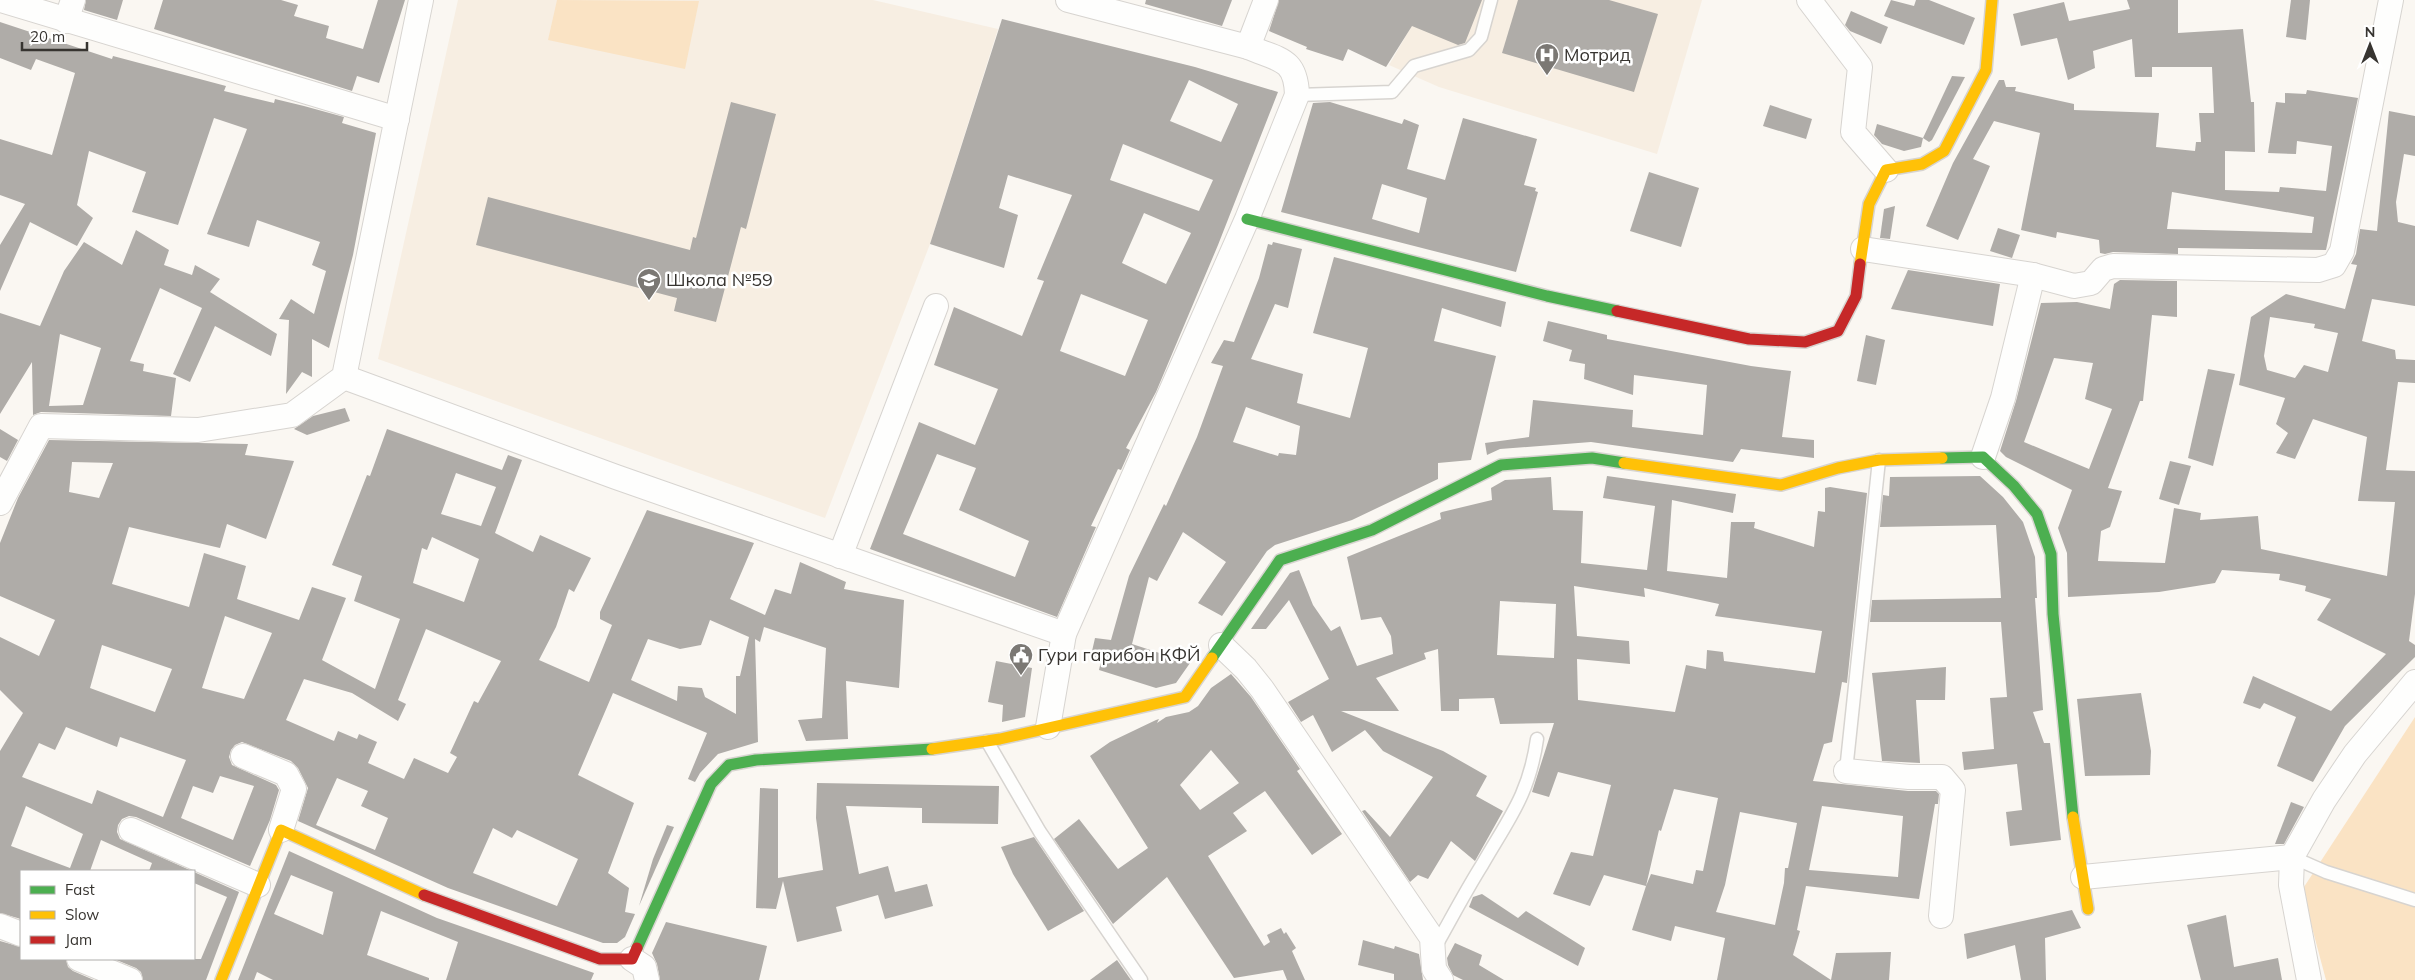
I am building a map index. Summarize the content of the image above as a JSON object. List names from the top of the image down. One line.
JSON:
{"places":{"hospital":["Мотрид"],"school or university":["Школа №59"],"public building":["Гури гарибон КФЙ"]},"legend":["Fast","Slow","Jam"],"scale_bar":"20 m","north":"top"}
